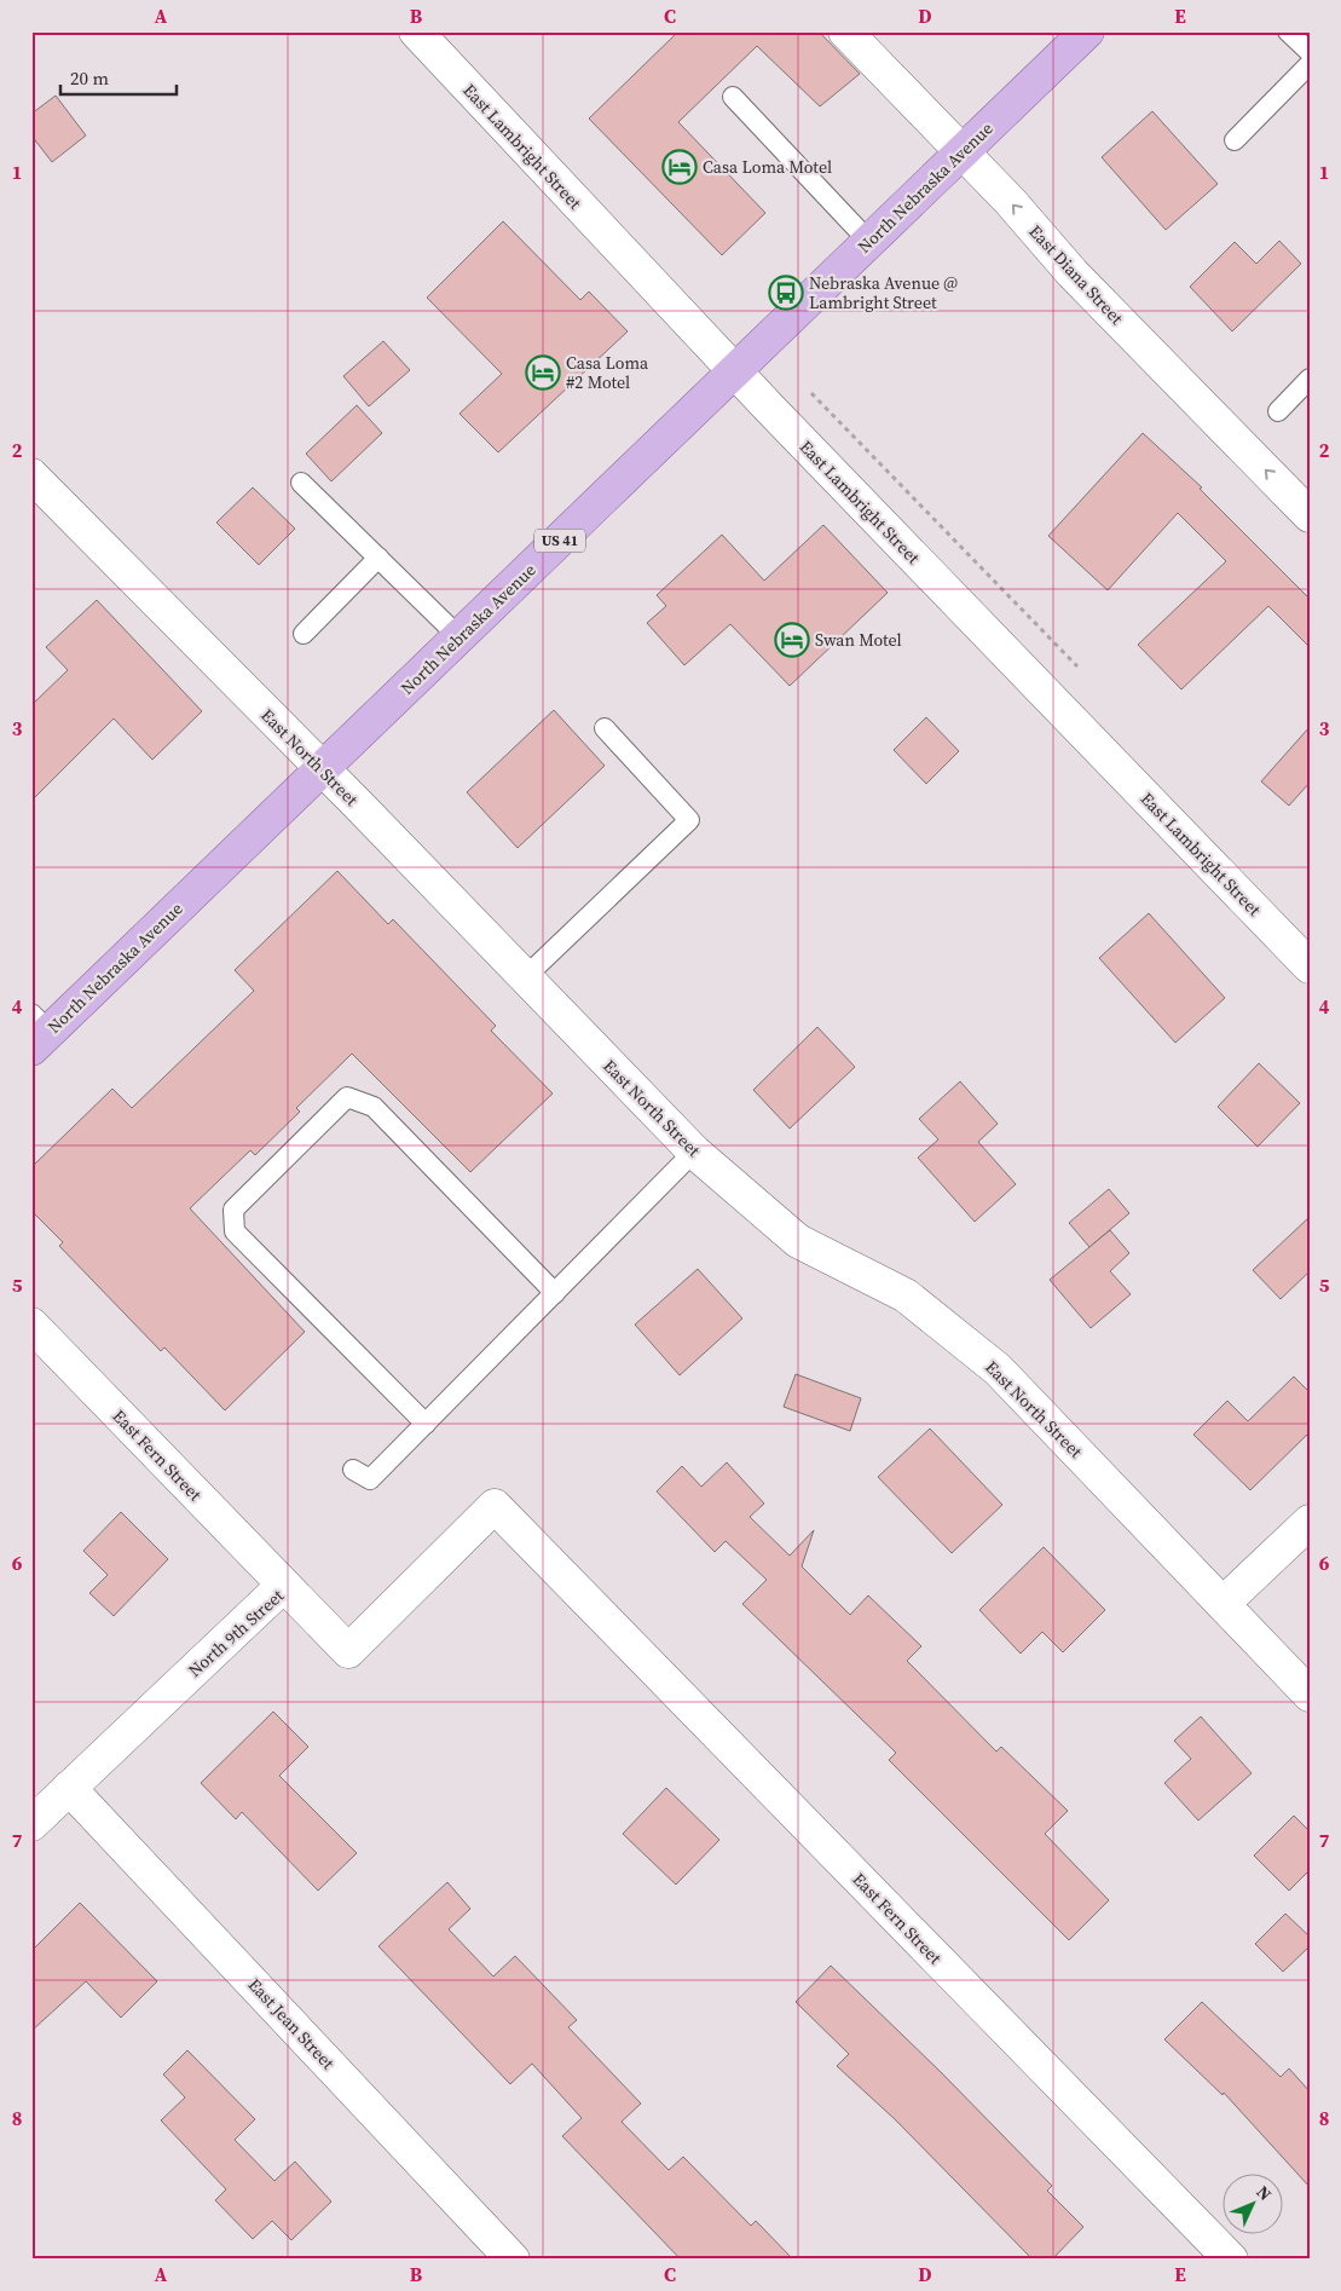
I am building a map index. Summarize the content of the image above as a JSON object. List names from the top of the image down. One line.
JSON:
{"streets":{"main road":["North Nebraska Avenue","US 41"],"street":["East Lambright Street","East Diana Street","East North Street","East Fern Street","North 9th Street","East Jean Street"]},"crossings":[["East Lambright Street","North Nebraska Avenue"],["North Nebraska Avenue","East Diana Street"],["North Nebraska Avenue","East North Street"],["East Fern Street","North 9th Street"],["North 9th Street","East Jean Street"]],"one_way":["East Diana Street"],"places":{"hotel":["Casa Loma Motel","Casa Loma #2 Motel","Swan Motel"],"bus stop":["Nebraska Avenue @ Lambright Street"]},"scale_bar":"20 m","north":"top right","grid":{"columns":["A","B","C","D","E"],"rows":["1","2","3","4","5","6","7","8"]}}
